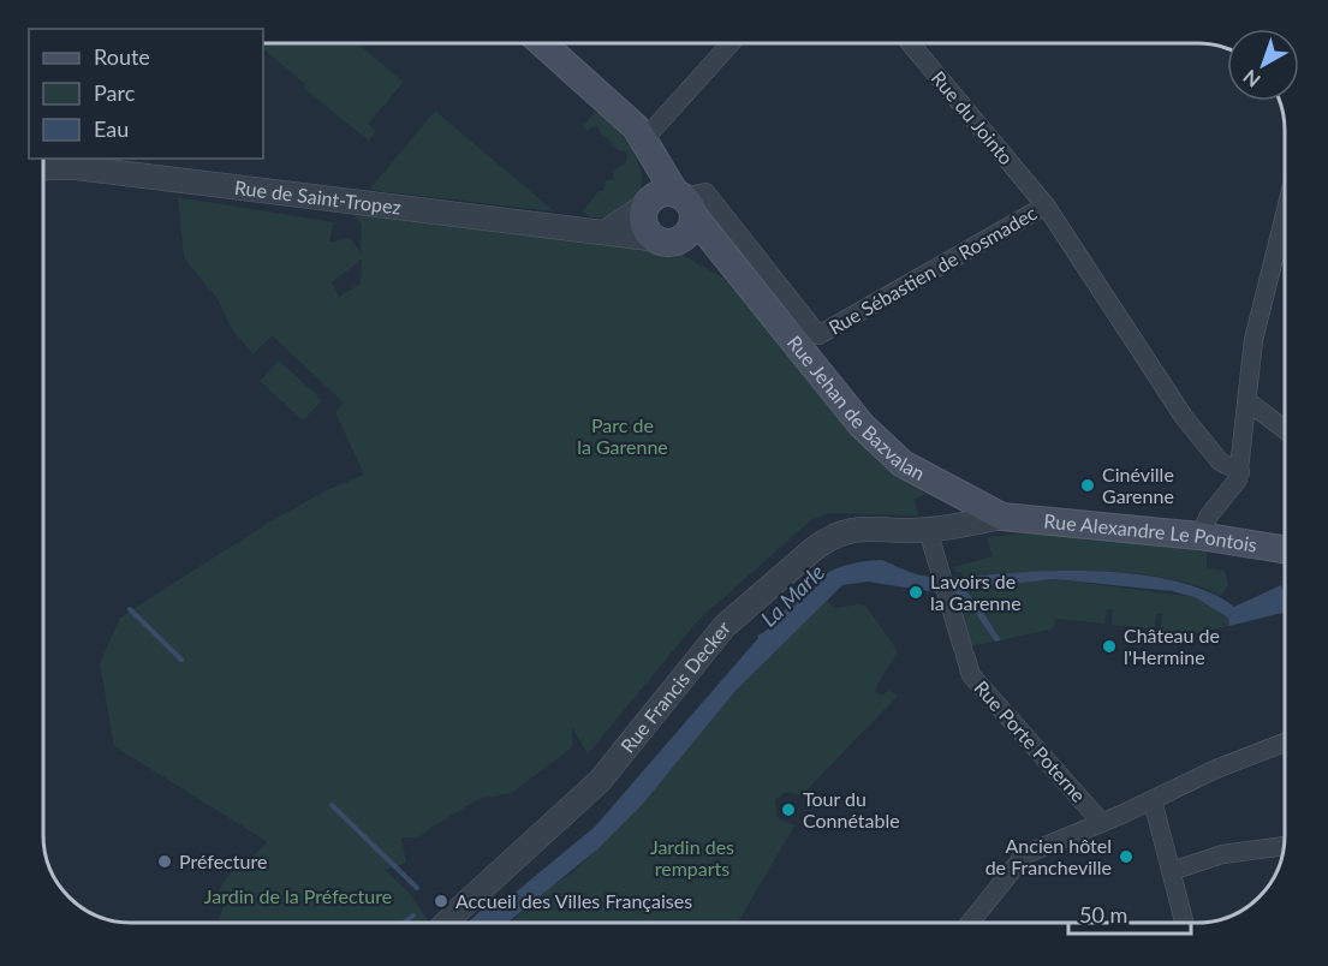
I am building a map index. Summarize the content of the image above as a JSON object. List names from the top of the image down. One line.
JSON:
{"streets":{"main road":["Rue Jehan de Bazvalan","Rue Alexandre Le Pontois"],"street":["Rue du Jointo","Rue de Saint-Tropez","Rue Sébastien de Rosmadec","Rue Francis Decker","Rue Porte Poterne"]},"crossings":[["Rue du Jointo","Rue Sébastien de Rosmadec"],["Rue de Saint-Tropez","Rue Jehan de Bazvalan"],["Rue Sébastien de Rosmadec","Rue Jehan de Bazvalan"],["Rue Jehan de Bazvalan","Rue Alexandre Le Pontois"],["Rue Jehan de Bazvalan","Rue Francis Decker"],["Rue Alexandre Le Pontois","Rue Francis Decker"],["Rue Francis Decker","Rue Porte Poterne"]],"water":["La Marle"],"parks":["Parc de la Garenne","Jardin des remparts","Jardin de la Préfecture"],"places":["Cinéville Garenne","Lavoirs de la Garenne","Château de l'Hermine","Tour du Connétable","Ancien hôtel de Francheville","Préfecture","Accueil des Villes Françaises"],"legend":["Route","Parc","Eau"],"scale_bar":"50 m","north":"bottom left"}
